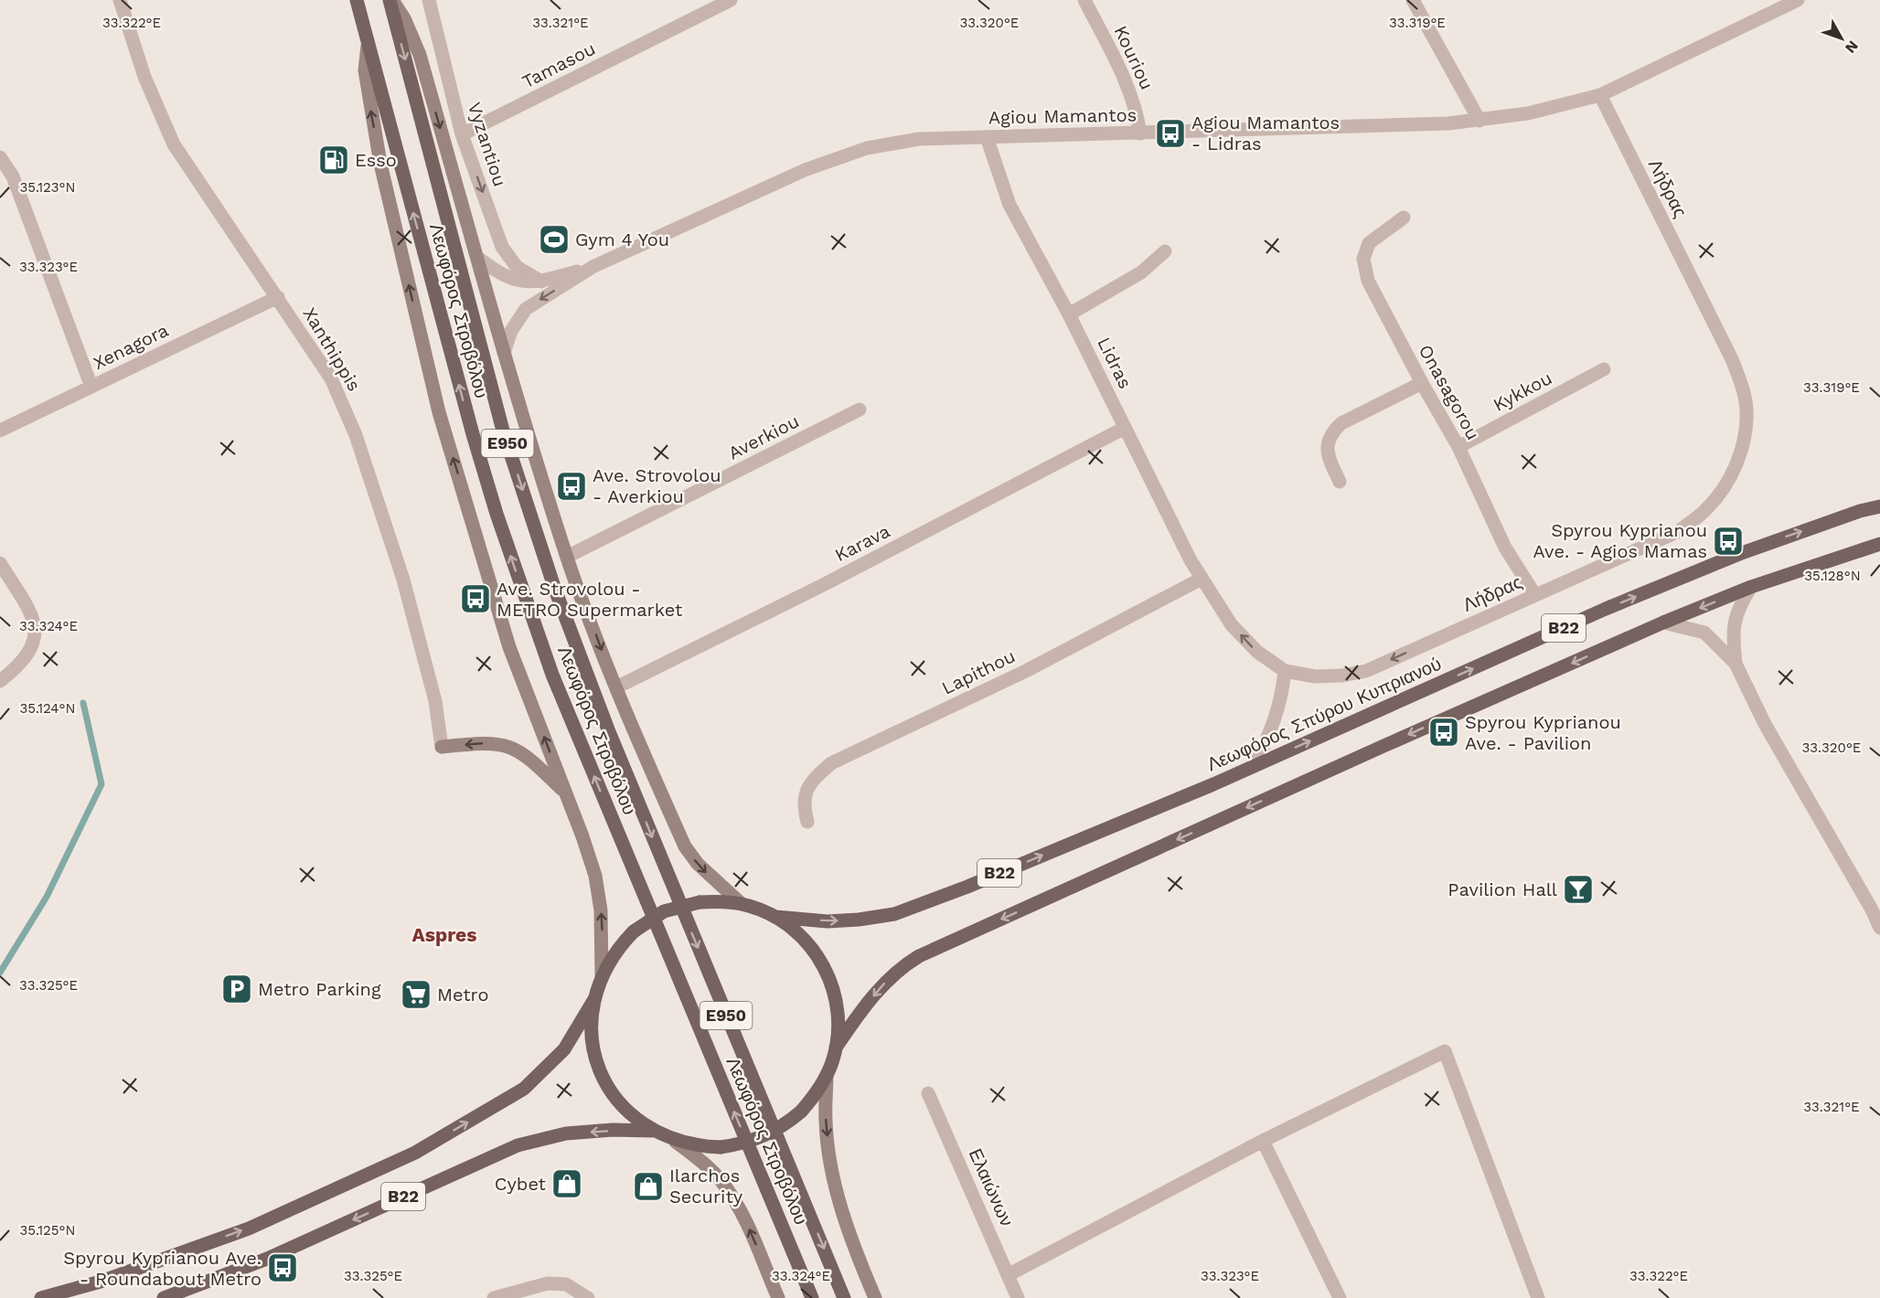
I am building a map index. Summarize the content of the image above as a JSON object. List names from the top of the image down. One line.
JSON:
{"streets":{"main road":["Λεωφόρος Στροβόλου","E950","B22","Λεωφόρος Σπύρου Κυπριανού"],"street":["Kouriou","Tamasou","Agiou Mamantos","Vyzantiou","Λήδρας","Xenagora","Xanthippis","Lidras","Kykkou","Onasagorou","Averkiou","Karava","Lapithou","Ελαιώνων"]},"crossings":[["Kouriou","Agiou Mamantos"],["Tamasou","Vyzantiou"],["Agiou Mamantos","Vyzantiou"],["Agiou Mamantos","Λήδρας"],["Agiou Mamantos","Lidras"],["Agiou Mamantos","E950"],["Λήδρας","Lidras"],["Λήδρας","Onasagorou"],["Λεωφόρος Στροβόλου","E950"],["Xenagora","Xanthippis"],["Lidras","Karava"],["Lidras","Lapithou"],["Kykkou","Onasagorou"],["Averkiou","E950"],["E950","Karava"]],"one_way":["Vyzantiou"],"districts":["Aspres"],"places":{"bus stop":["Agiou Mamantos - Lidras","Ave. Strovolou - Averkiou","Spyrou Kyprianou Ave. - Agios Mamas","Ave. Strovolou - METRO Supermarket","Spyrou Kyprianou Ave. - Pavilion","Spyrou Kyprianou Ave. - Roundabout Metro"],"fuel station":["Esso"],"sports":["Gym 4 You"],"bar":["Pavilion Hall"],"parking":["Metro Parking"],"supermarket":["Metro"],"shop":["Cybet","Ilarchos Security"]},"north":"bottom right","coordinates":["33.322°E","33.321°E","33.320°E","33.319°E","35.123°N","33.323°E","35.128°N","33.324°E","35.124°N","33.325°E","35.125°N"]}
